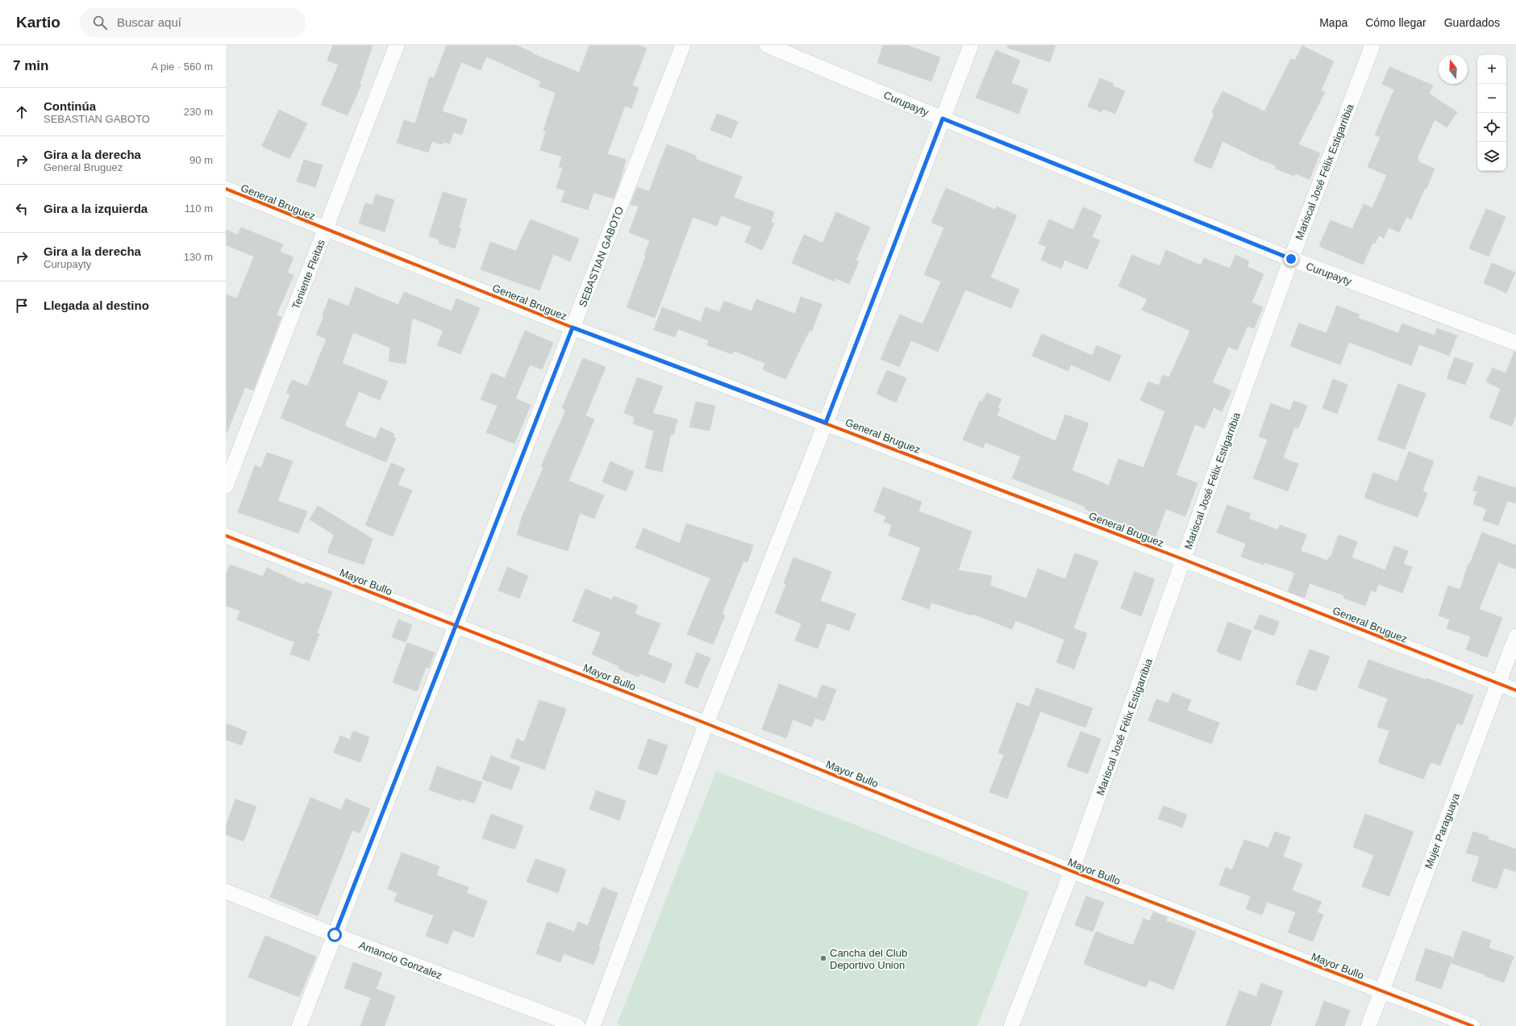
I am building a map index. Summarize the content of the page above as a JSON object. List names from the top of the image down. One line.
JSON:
{"streets":{"street":["Curupayty","Mariscal José Félix Estigarribia","General Bruguez","SEBASTIAN GABOTO","Teniente Fleitas","Mayor Bullo","Mujer Paraguaya","Amancio Gonzalez"]},"crossings":[["Curupayty","Mariscal José Félix Estigarribia"],["Mariscal José Félix Estigarribia","General Bruguez"],["Mariscal José Félix Estigarribia","Mayor Bullo"],["General Bruguez","SEBASTIAN GABOTO"],["General Bruguez","Teniente Fleitas"],["General Bruguez","Mujer Paraguaya"],["SEBASTIAN GABOTO","Mayor Bullo"],["SEBASTIAN GABOTO","Amancio Gonzalez"],["Mayor Bullo","Mujer Paraguaya"]],"places":["Cancha del Club Deportivo Union"],"north":"top","page":{"header":"Kartio","search":"Buscar aquí","nav":["Mapa","Cómo llegar","Guardados"],"heading":["7 min","A pie · 560 m"],"map_buttons":["+","−"],"list":[["Continúa","SEBASTIAN GABOTO","230 m"],["Gira a la derecha","General Bruguez","90 m"],["Gira a la izquierda","110 m"],["Gira a la derecha","Curupayty","130 m"],"Llegada al destino"]}}
